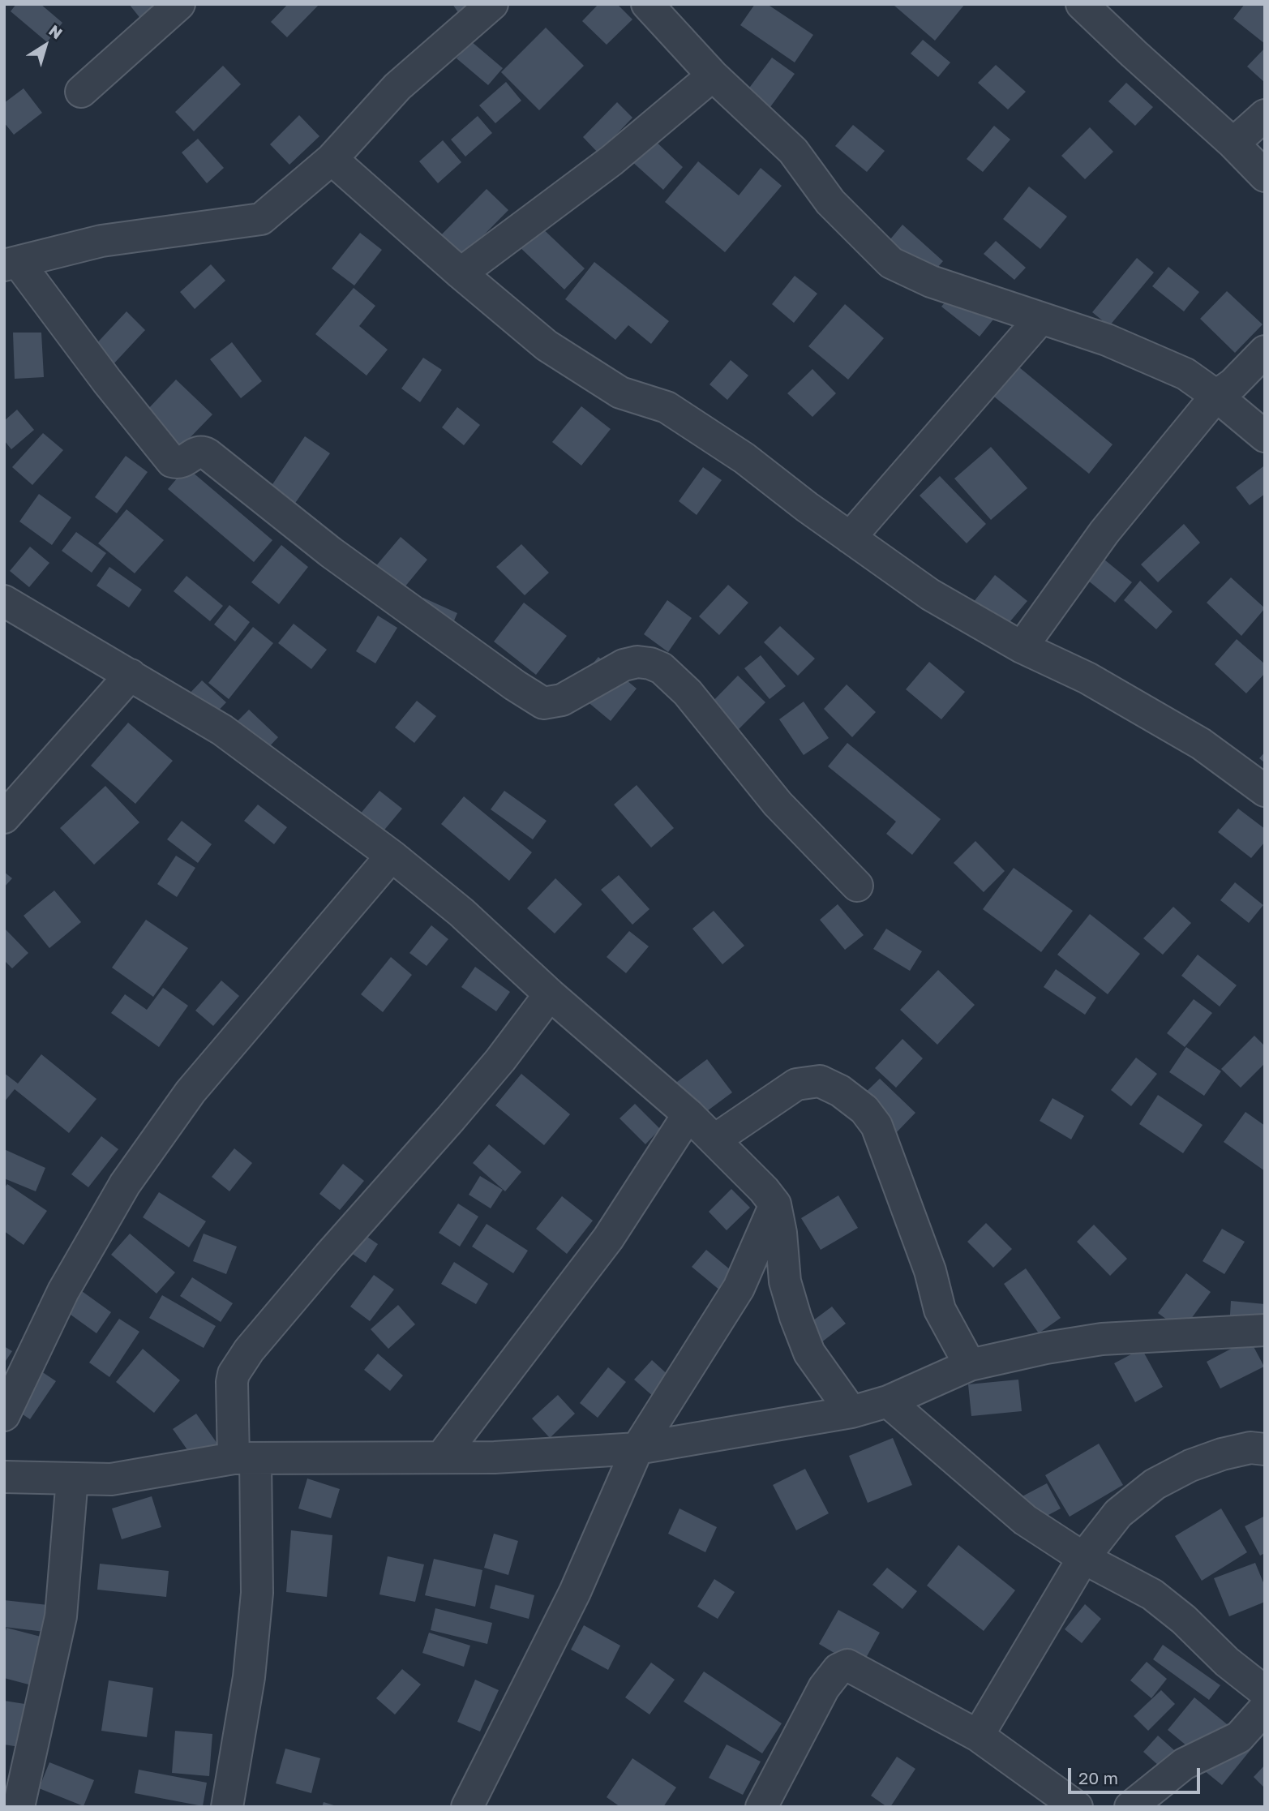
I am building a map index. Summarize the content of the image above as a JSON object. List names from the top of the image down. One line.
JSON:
{"scale_bar":"20 m","north":"top right"}
